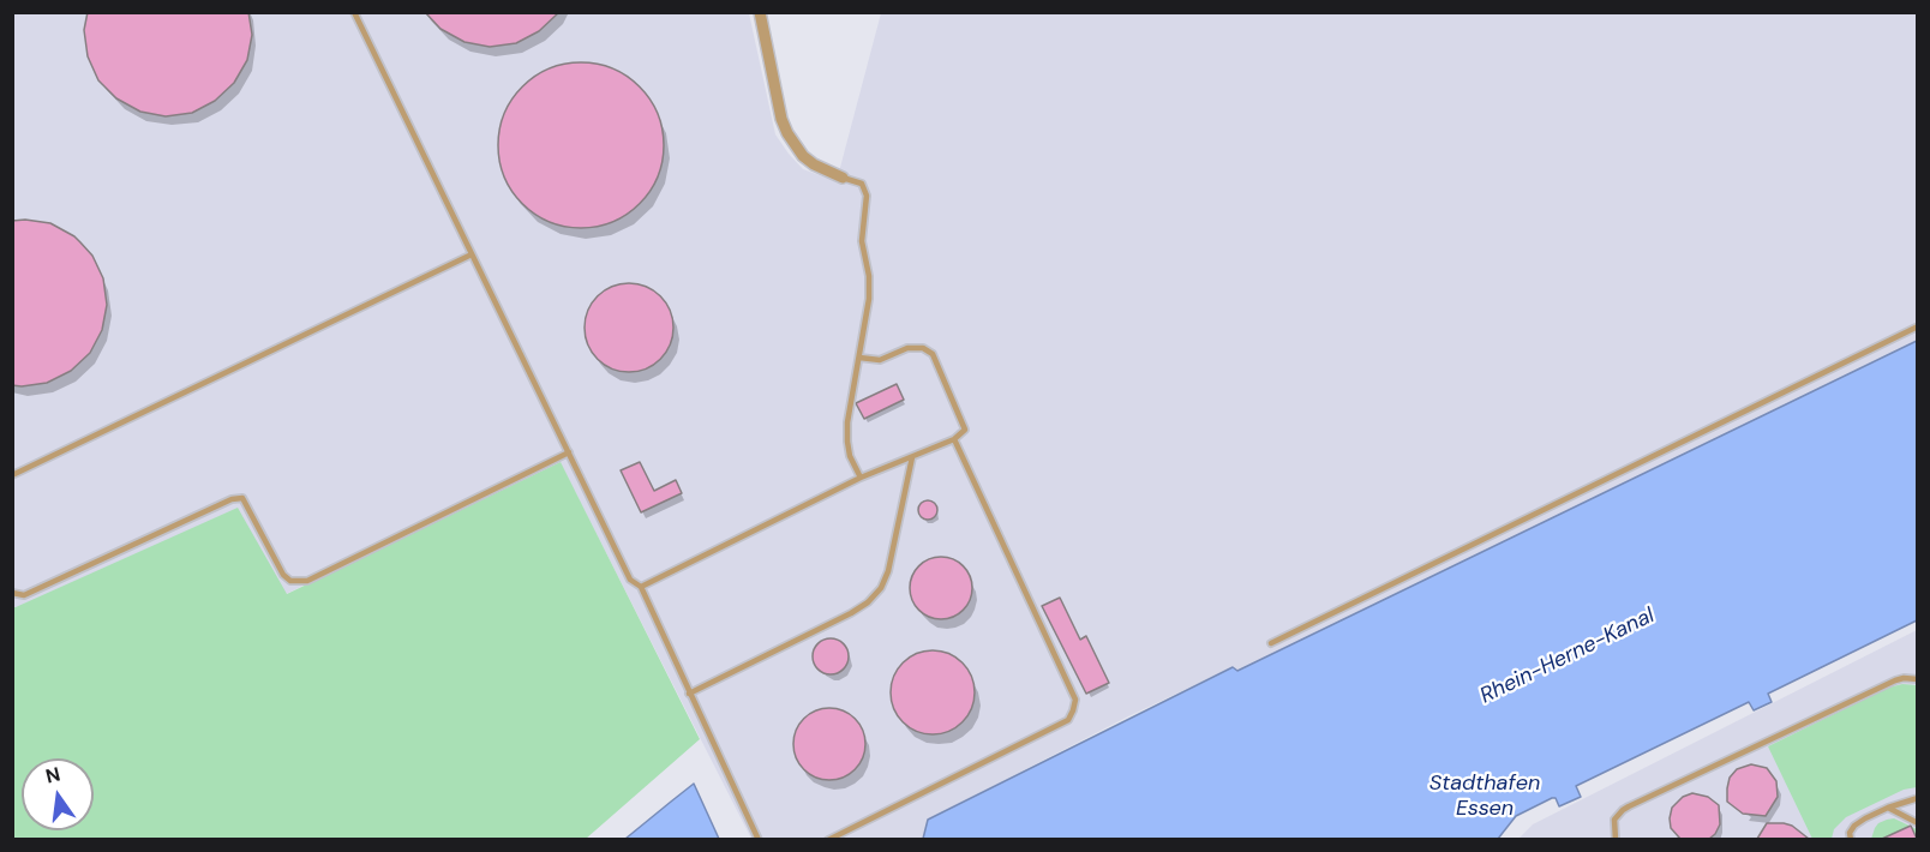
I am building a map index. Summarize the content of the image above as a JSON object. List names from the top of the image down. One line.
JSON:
{"water":["Rhein-Herne-Kanal","Stadthafen Essen"],"north":"top"}
